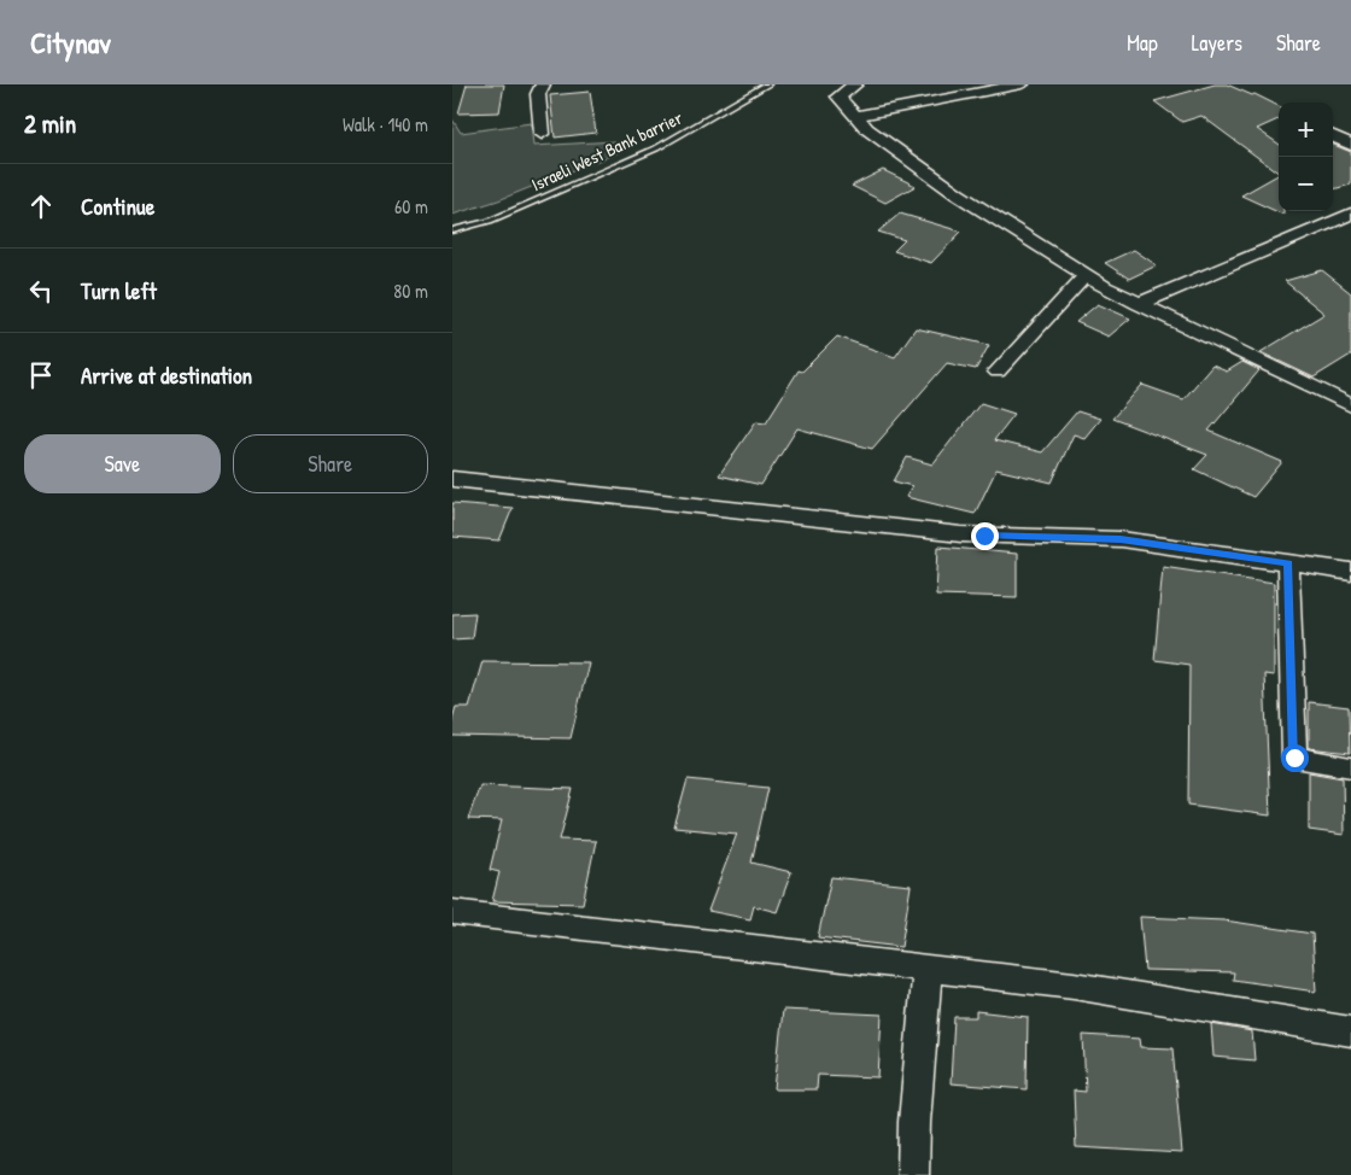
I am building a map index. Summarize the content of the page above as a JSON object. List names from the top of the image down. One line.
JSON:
{"streets":{"lane":["Israeli West Bank barrier"]},"page":{"header":"Citynav","nav":["Map","Layers","Share"],"heading":["2 min","Walk · 140 m"],"map_buttons":["+","−"],"list":[["Continue","60 m"],["Turn left","80 m"],"Arrive at destination"],"buttons":["Save","Share"]}}
